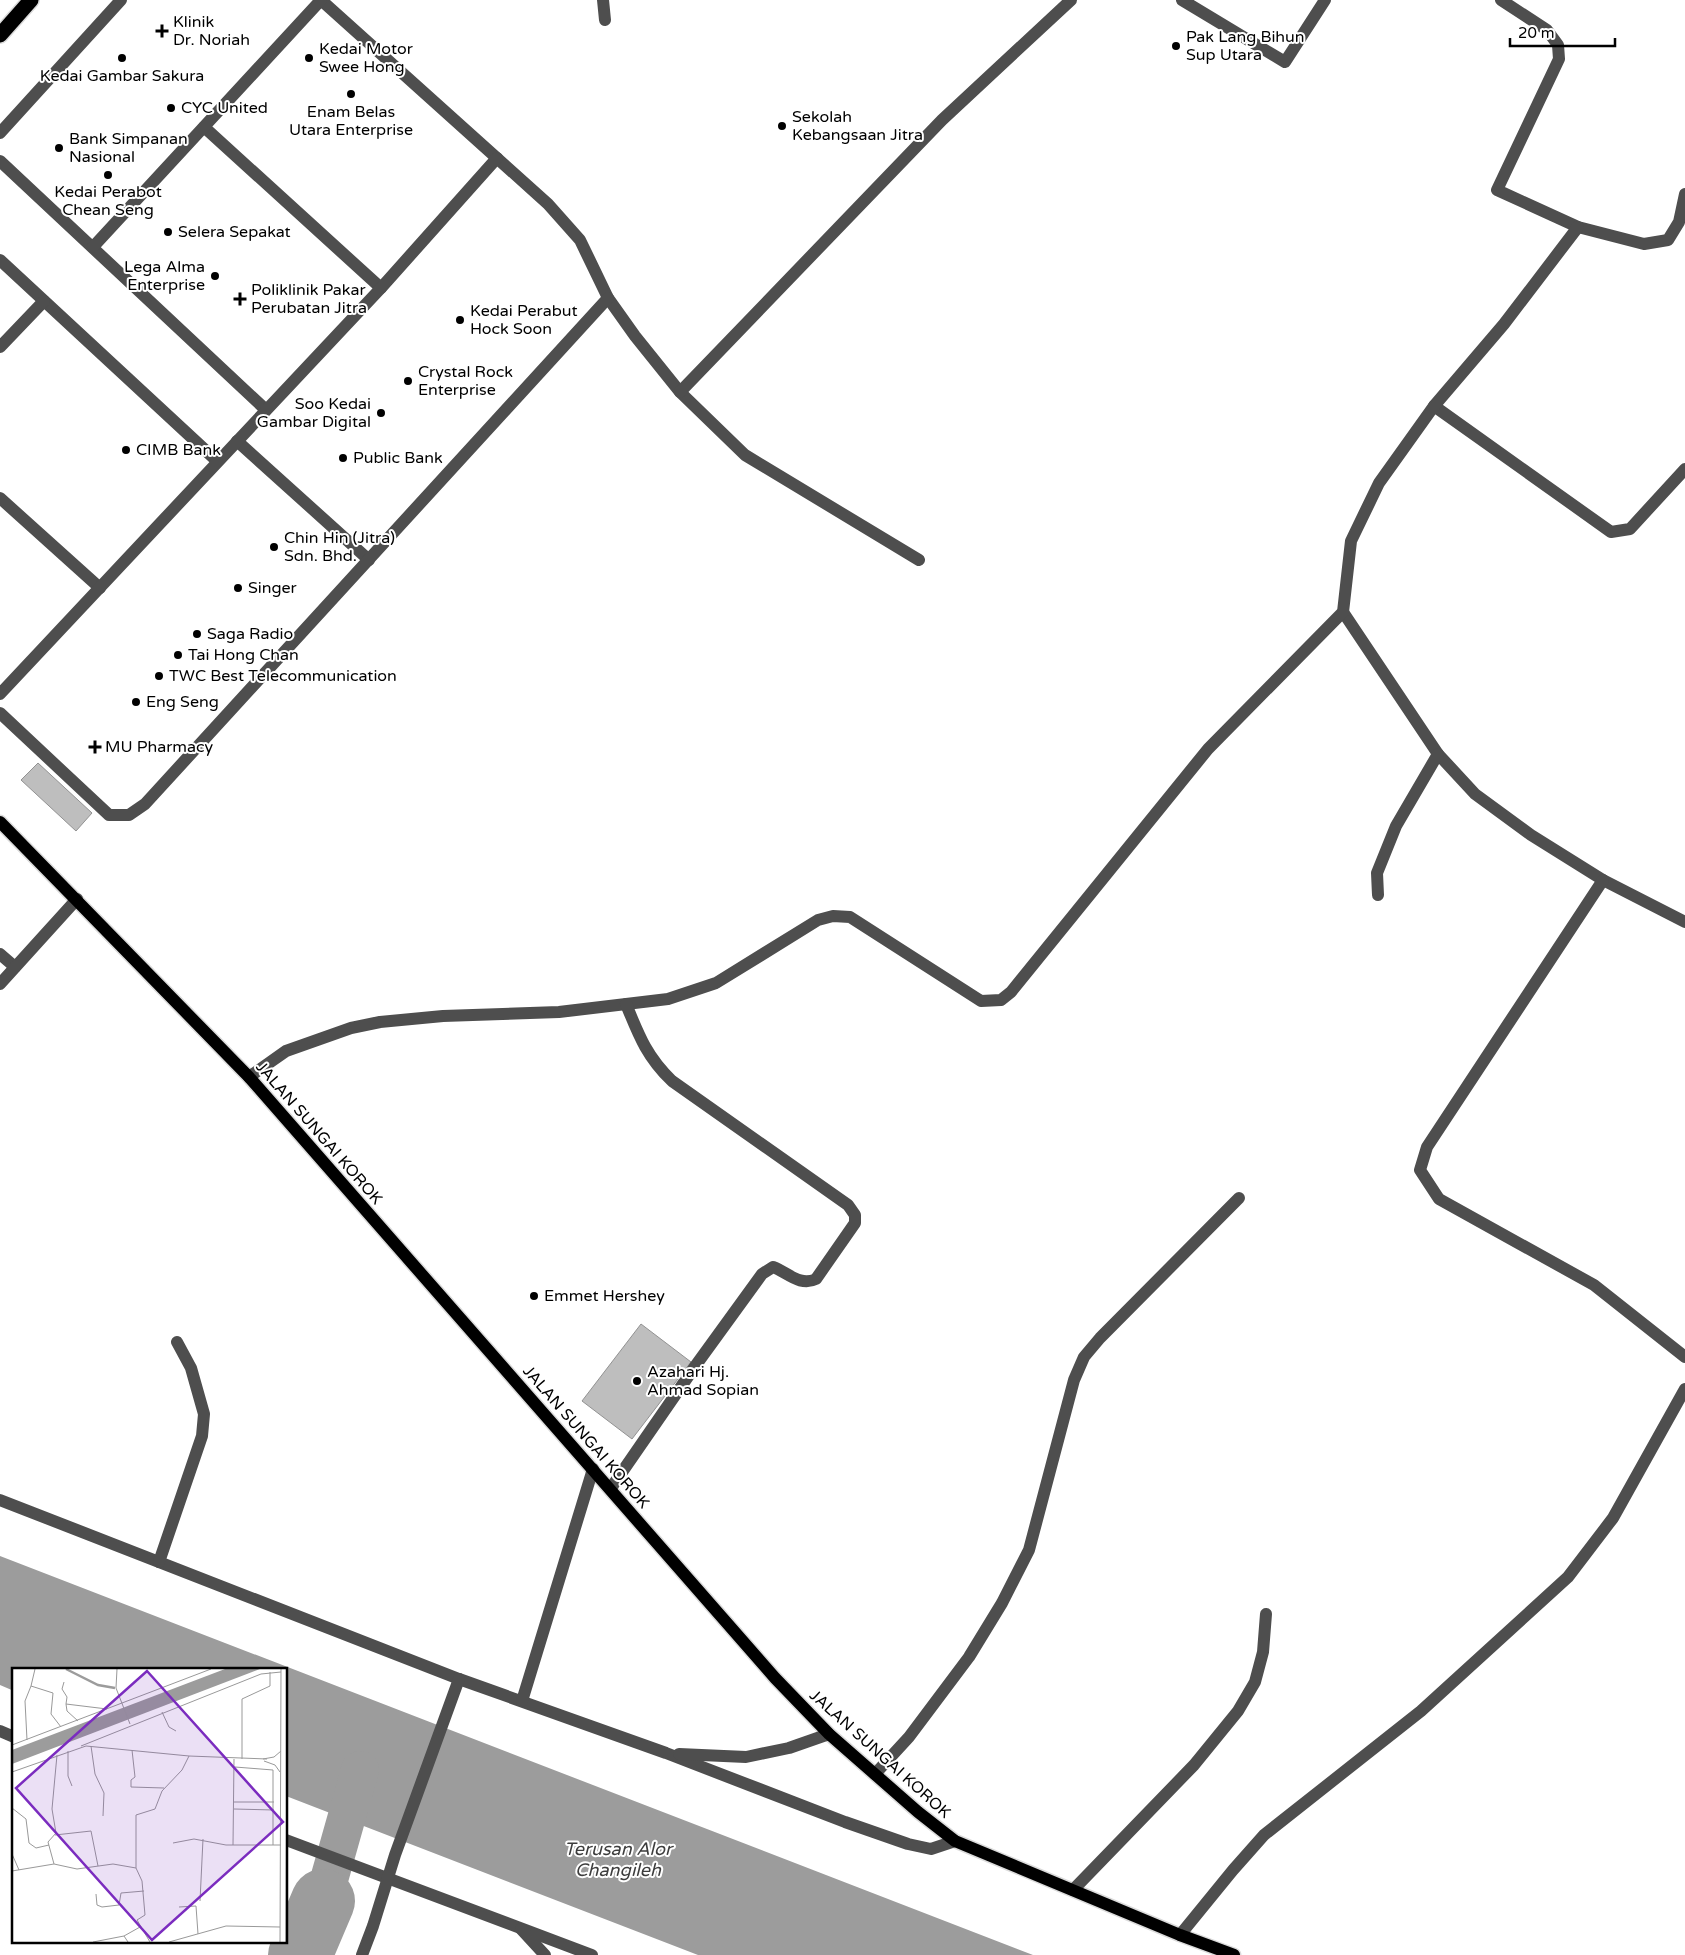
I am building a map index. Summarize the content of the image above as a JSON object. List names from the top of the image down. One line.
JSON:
{"streets":{"main road":["JALAN SUNGAI KOROK"]},"water":["Terusan Alor Changileh"],"places":{"health":["Klinik Dr. Noriah","Poliklinik Pakar Perubatan Jitra","MU Pharmacy"],"other":["Pak Lang Bihun Sup Utara","Kedai Gambar Sakura","Kedai Motor Swee Hong","Enam Belas Utara Enterprise","CYC United","Sekolah Kebangsaan Jitra","Bank Simpanan Nasional","Kedai Perabot Chean Seng","Selera Sepakat","Lega Alma Enterprise","Kedai Perabut Hock Soon","Crystal Rock Enterprise","Soo Kedai Gambar Digital","CIMB Bank","Public Bank","Chin Hin (Jitra) Sdn. Bhd.","Singer","Saga Radio","Tai Hong Chan","TWC Best Telecommunication","Eng Seng","Emmet Hershey","Azahari Hj. Ahmad Sopian"]},"scale_bar":"20 m"}
